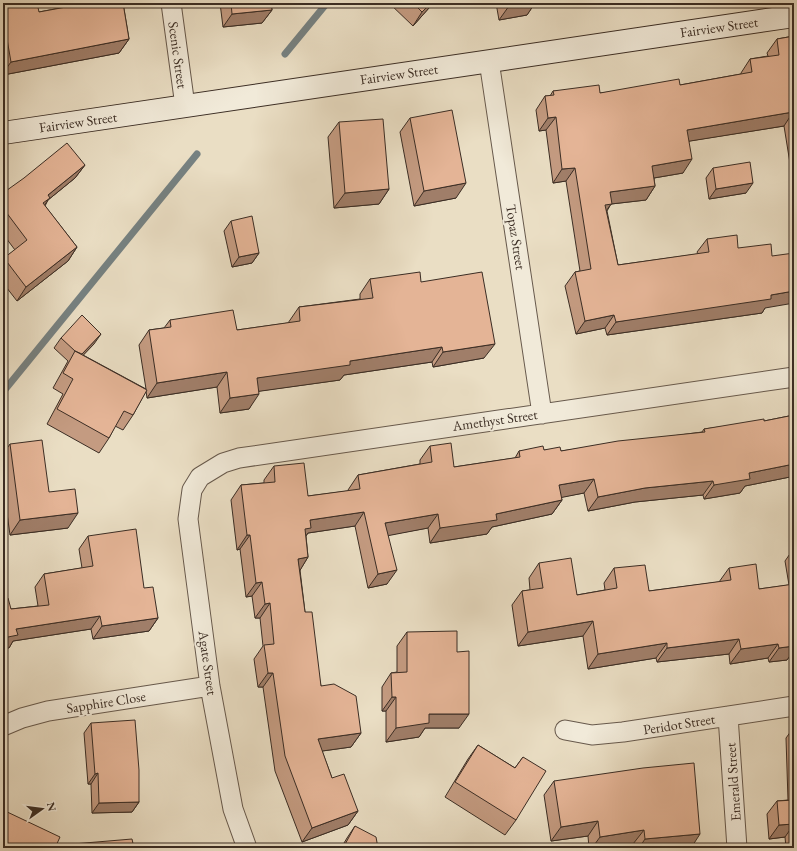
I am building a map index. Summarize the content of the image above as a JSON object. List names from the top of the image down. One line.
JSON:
{"streets":{"street":["Fairview Street","Scenic Street","Topaz Street","Amethyst Street","Agate Street","Sapphire Close","Peridot Street","Emerald Street"]},"crossings":[["Fairview Street","Scenic Street"],["Fairview Street","Topaz Street"],["Topaz Street","Amethyst Street"],["Amethyst Street","Agate Street"],["Agate Street","Sapphire Close"],["Peridot Street","Emerald Street"]],"north":"right"}
